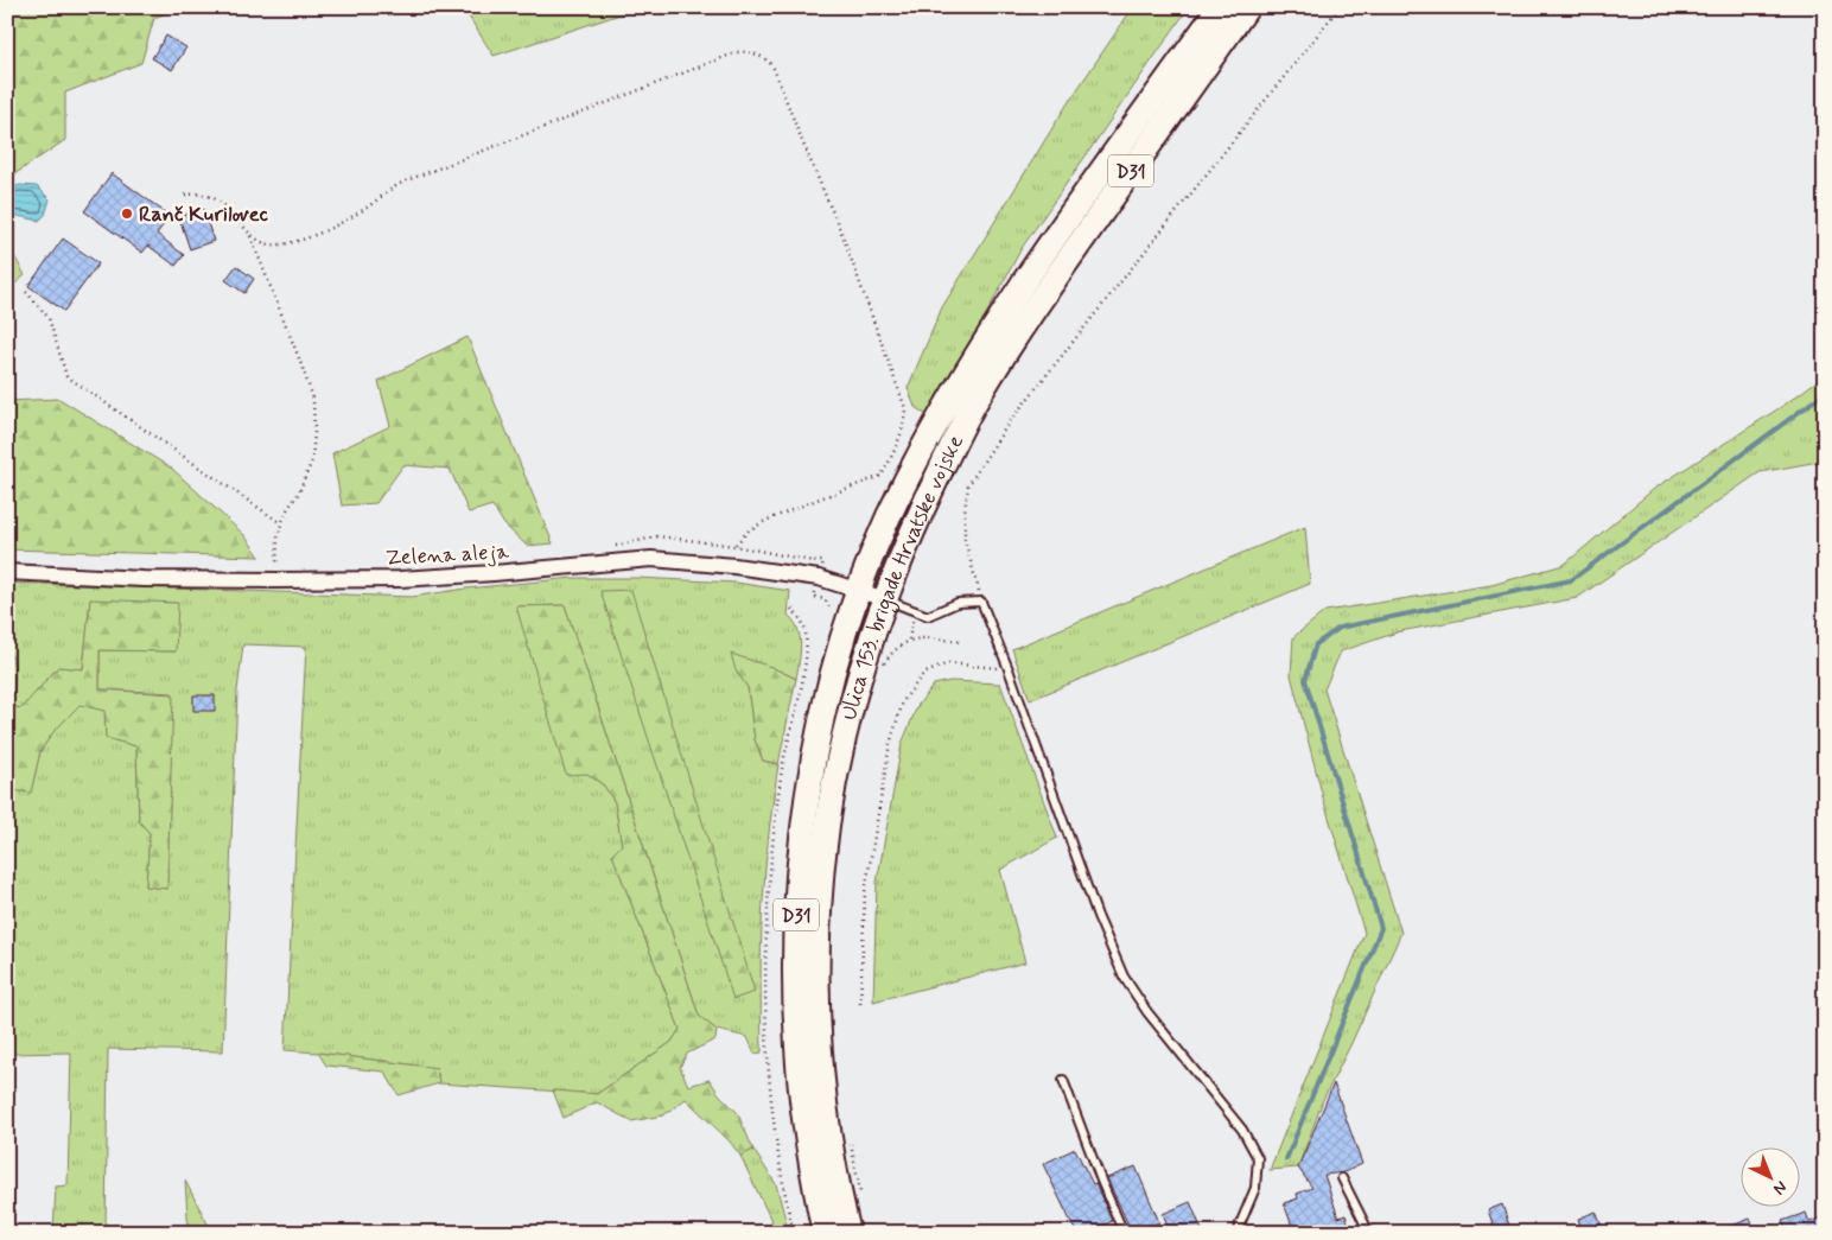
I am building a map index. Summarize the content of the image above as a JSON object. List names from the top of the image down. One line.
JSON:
{"streets":{"main road":["D31","Ulica 153. brigade Hrvatske vojske"],"street":["Zelena aleja"]},"crossings":[["Zelena aleja","Ulica 153. brigade Hrvatske vojske"]],"places":["Ranč Kurilovec"],"north":"bottom right"}
